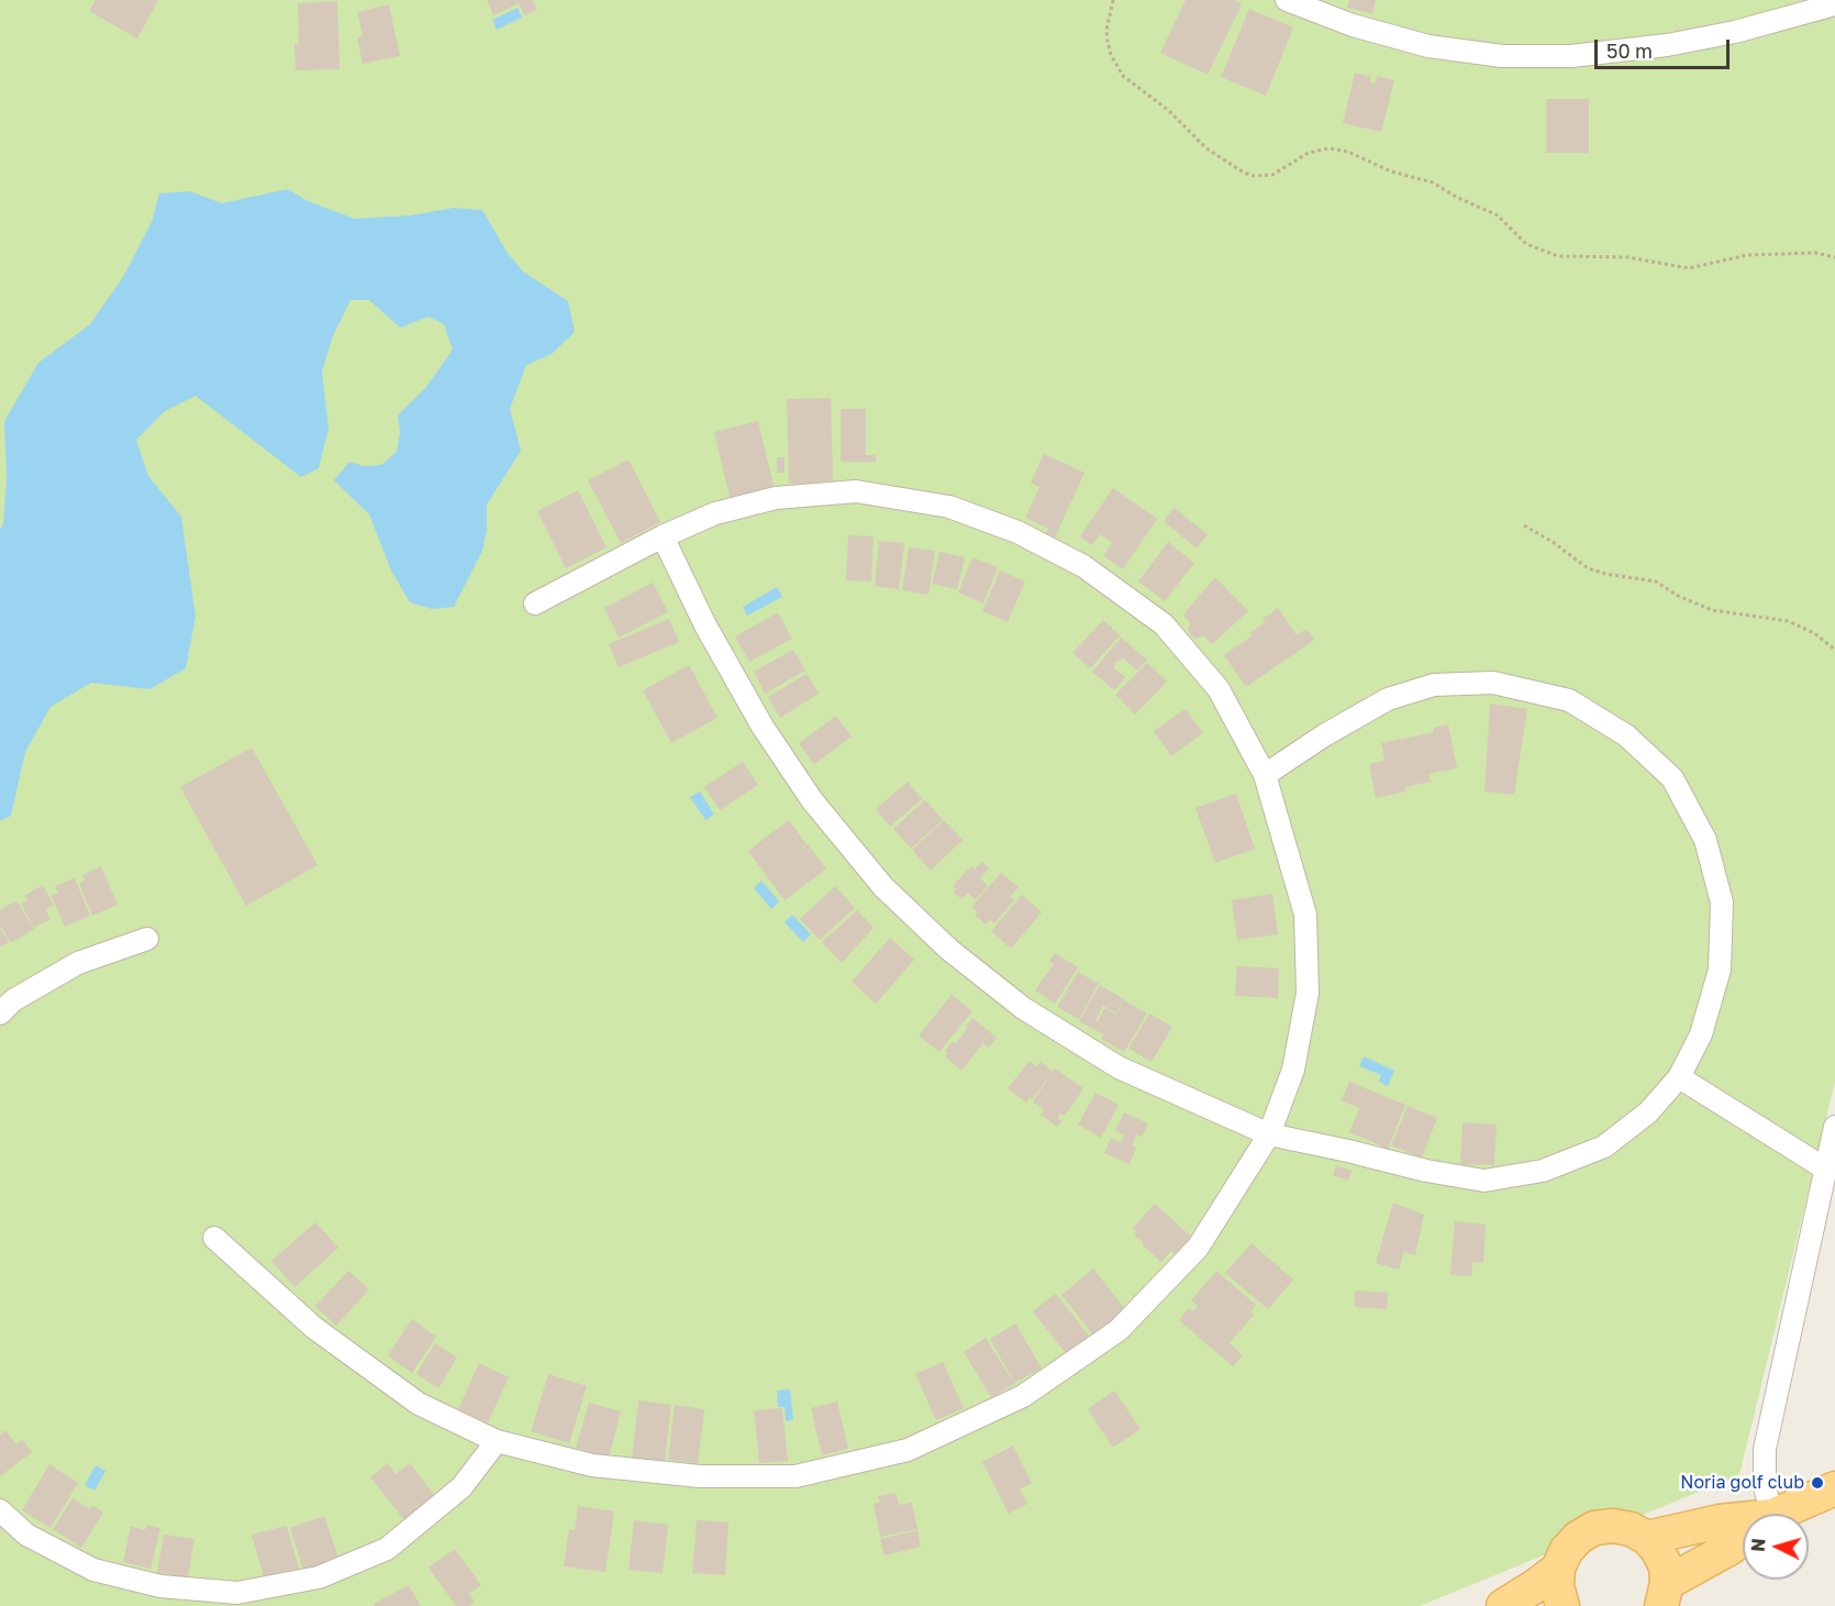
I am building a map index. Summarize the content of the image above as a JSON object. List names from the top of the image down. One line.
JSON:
{"places":["Noria golf club"],"scale_bar":"50 m","north":"left"}
